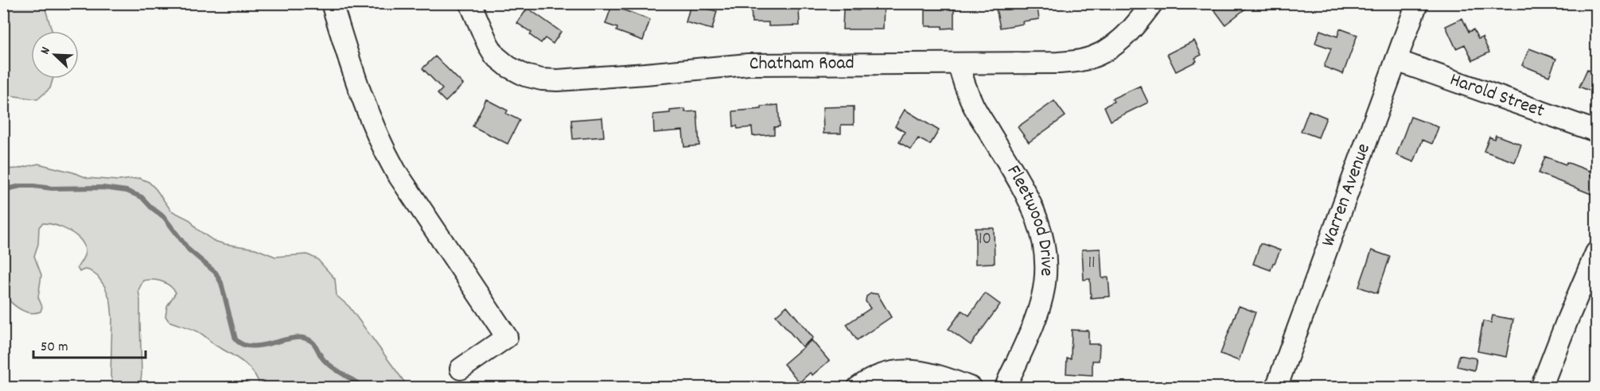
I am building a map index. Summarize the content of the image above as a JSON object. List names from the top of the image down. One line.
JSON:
{"streets":{"street":["Chatham Road","Harold Street","Warren Avenue","Fleetwood Drive"]},"crossings":[["Chatham Road","Fleetwood Drive"],["Harold Street","Warren Avenue"]],"house_numbers":["10","11"],"scale_bar":"50 m","north":"top left"}
